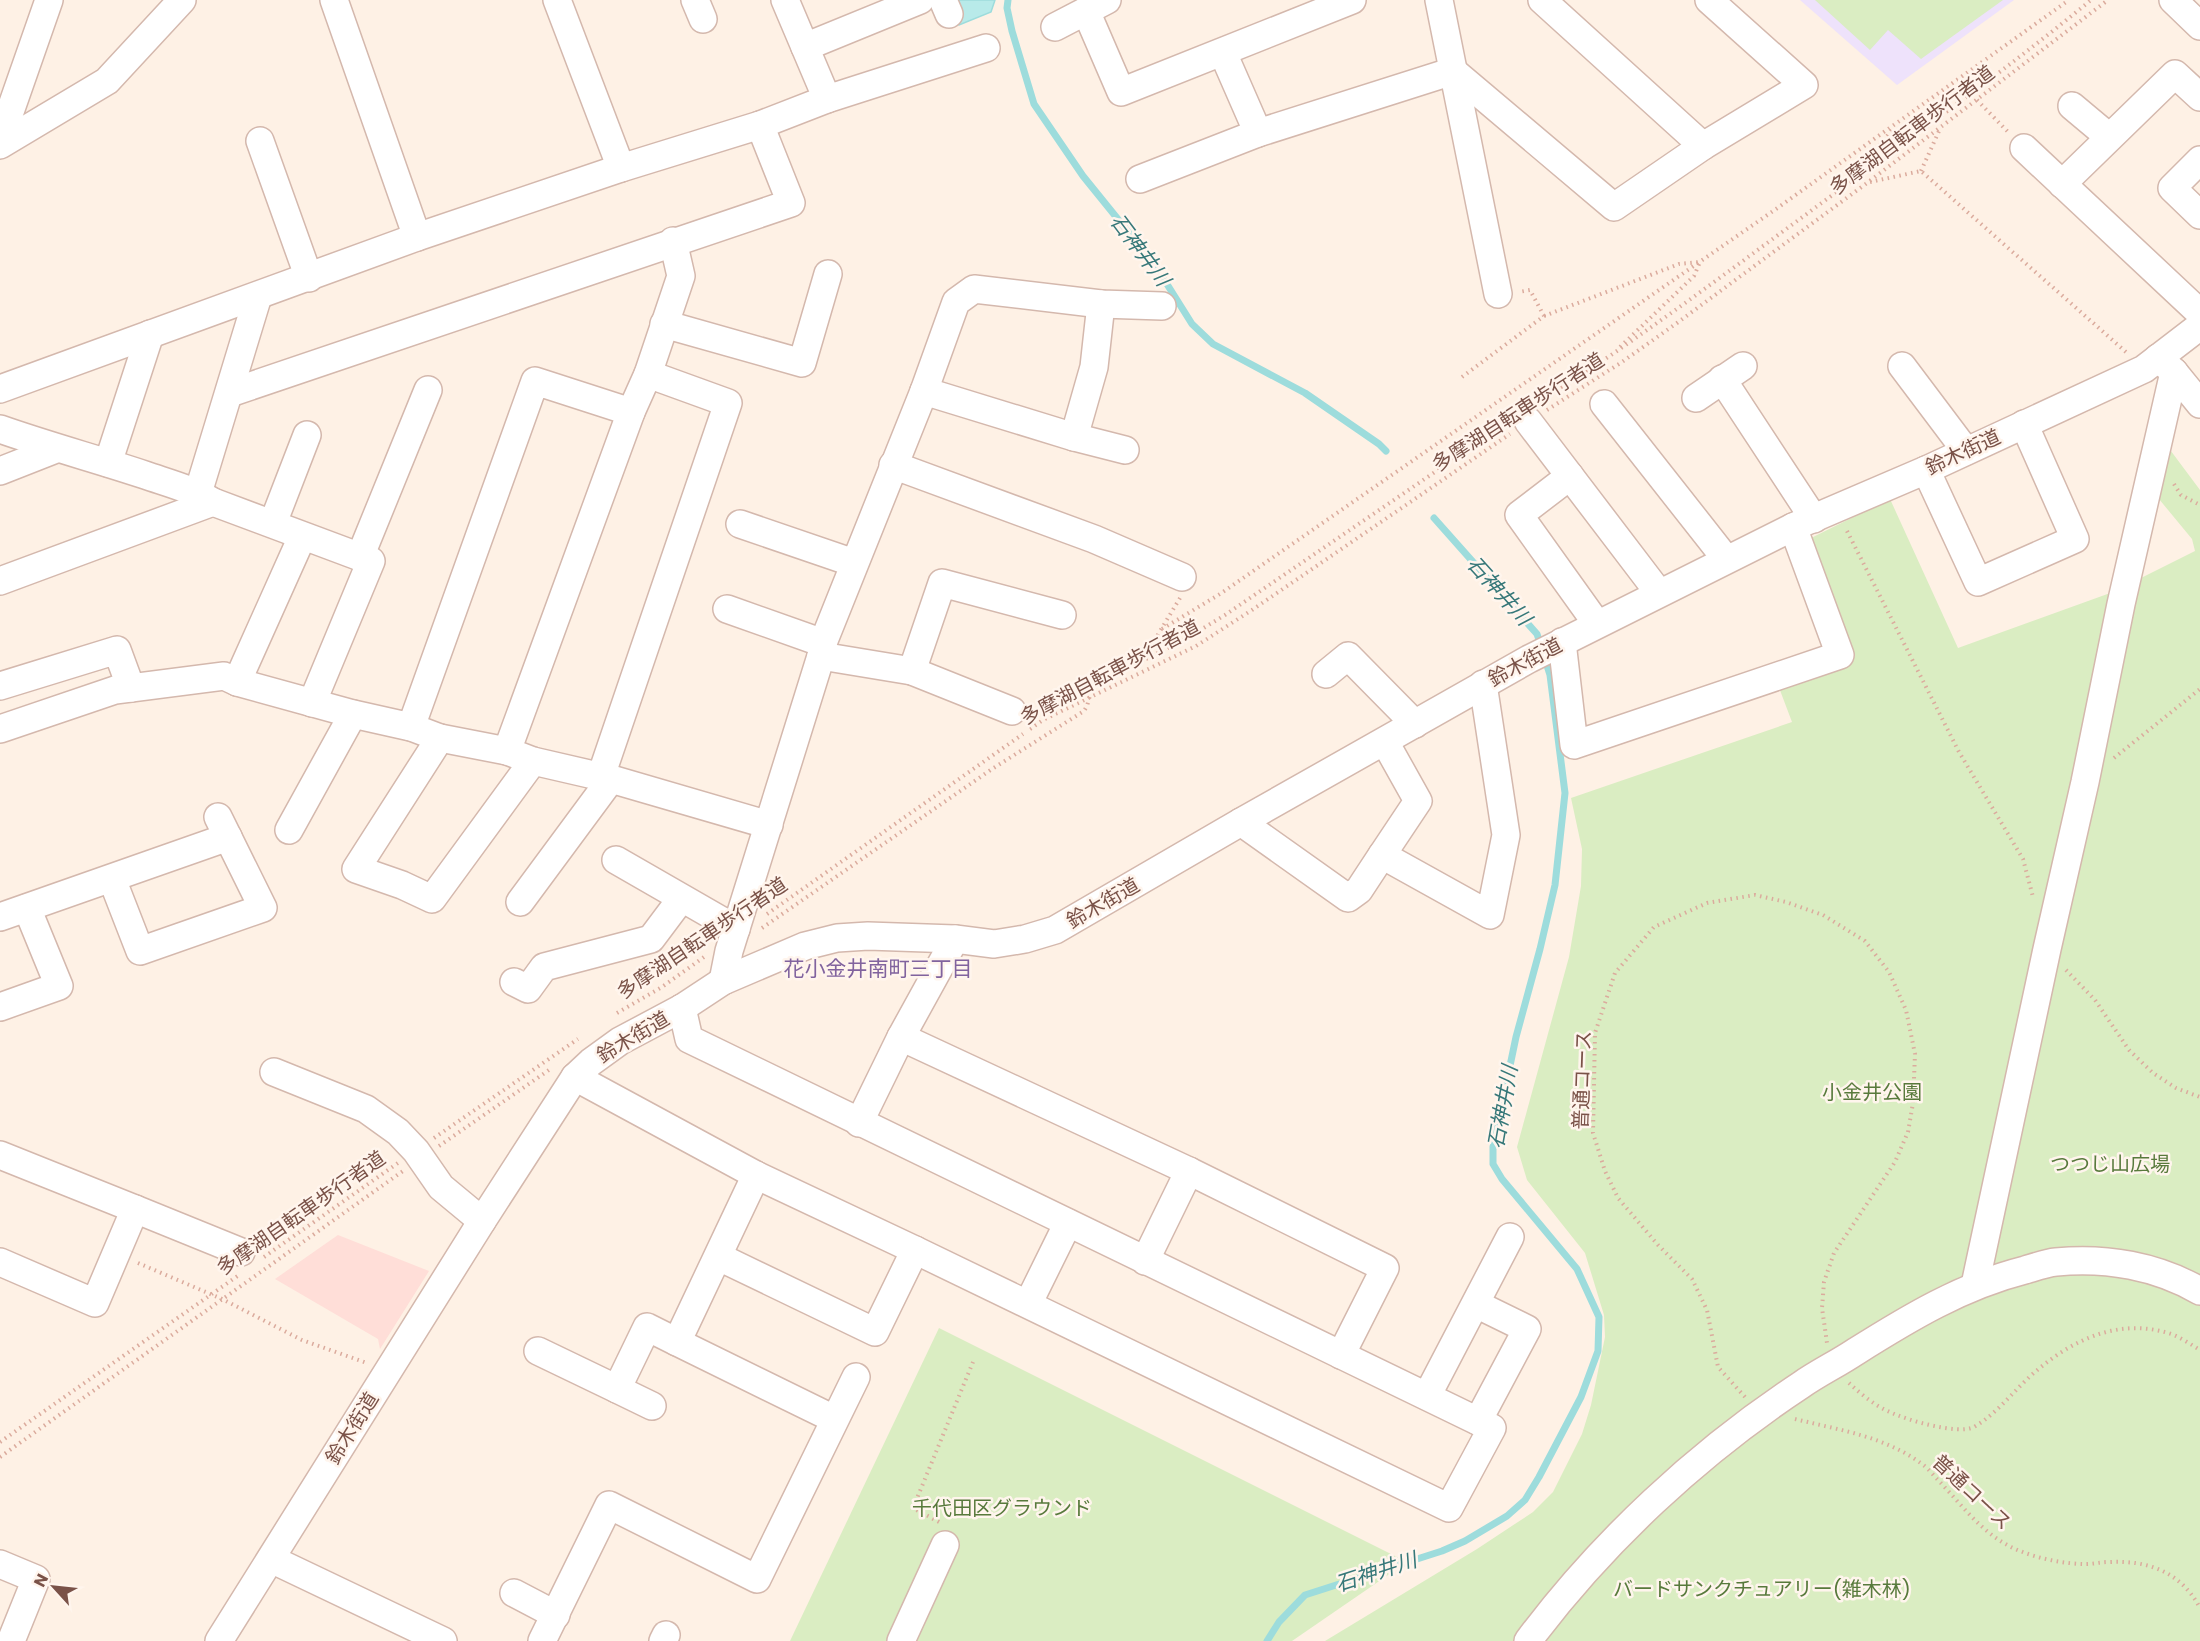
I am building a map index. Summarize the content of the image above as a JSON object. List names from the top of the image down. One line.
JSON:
{"streets":{"street":["鈴木街道"],"path":["多摩湖自転車歩行者道","普通コース"]},"districts":["花小金井南町三丁目"],"water":["石神井川"],"parks":["小金井公園","つつじ山広場","千代田区グラウンド","バードサンクチュアリー(雑木林)"],"north":"top left"}
